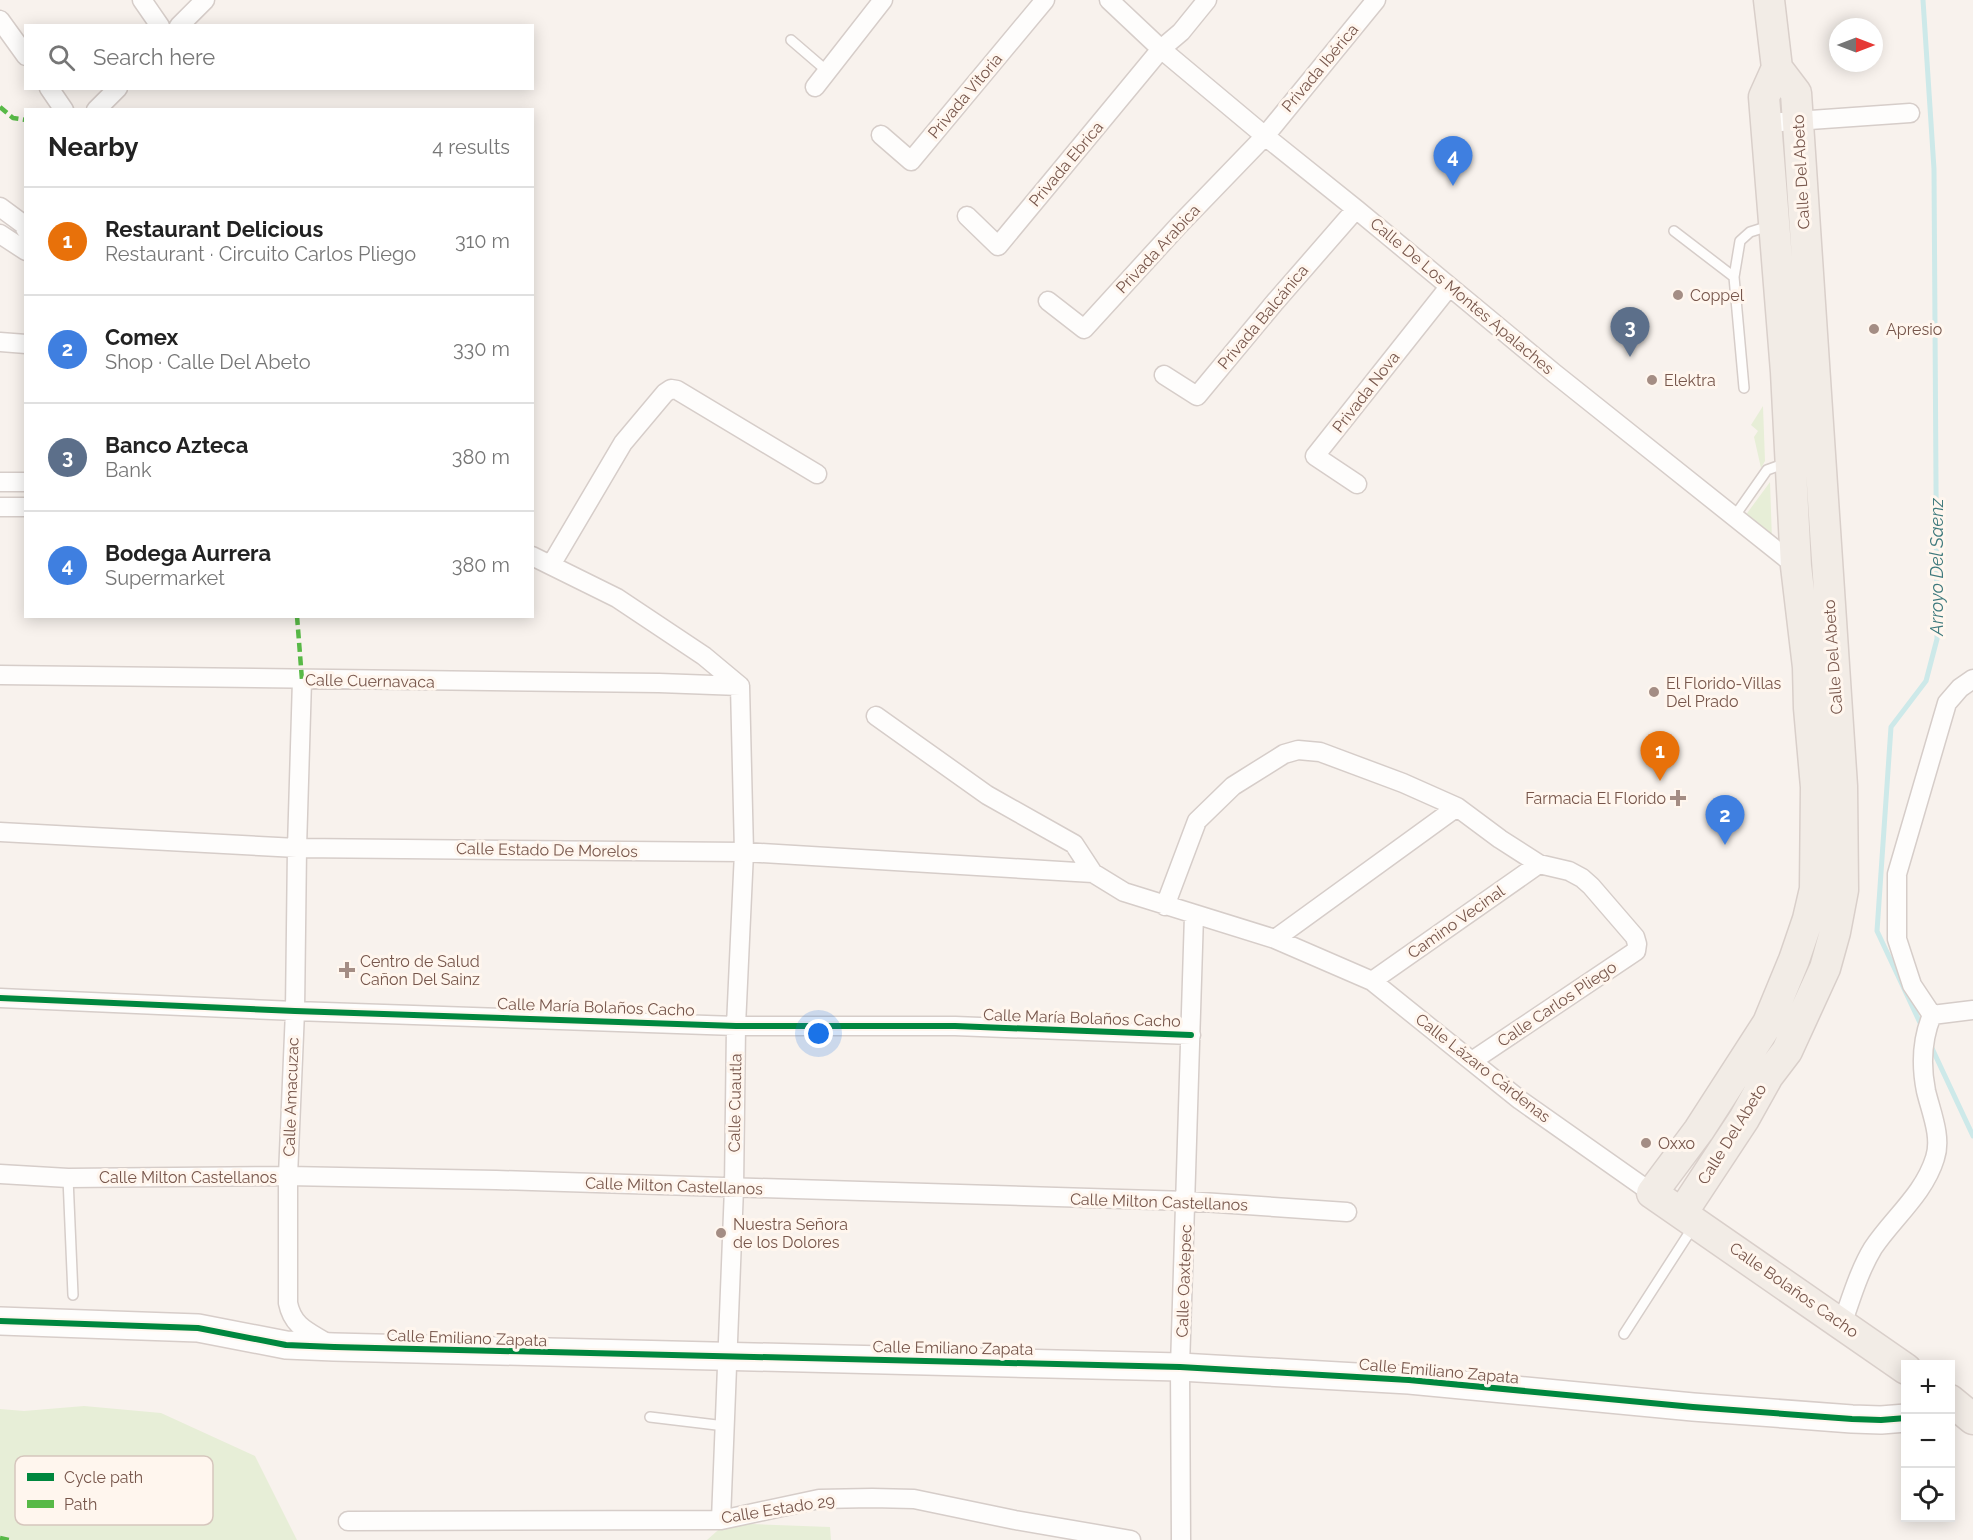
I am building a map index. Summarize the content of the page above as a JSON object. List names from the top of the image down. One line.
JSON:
{"streets":{"main road":["Calle Del Abeto","Calle Lázaro Cárdenas","Calle Bolaños Cacho"],"street":["Privada Ibérica","Privada Vitoria","Privada Ebrica","Privada Arabica","Calle De Los Montes Apalaches","Privada Balcánica","Privada Nova","Calle Cuernavaca","Calle Estado De Morelos","Camino Vecinal","Calle Carlos Pliego","Calle María Bolaños Cacho","Calle Amacuzac","Calle Cuautla","Calle Milton Castellanos","Calle Oaxtepec","Calle Emiliano Zapata","Calle Estado 29"]},"crossings":[["Privada Ibérica","Privada Arabica"],["Privada Ibérica","Calle De Los Montes Apalaches"],["Privada Ebrica","Calle De Los Montes Apalaches"],["Calle Del Abeto","Calle De Los Montes Apalaches"],["Calle Del Abeto","Calle Lázaro Cárdenas"],["Calle Del Abeto","Calle Bolaños Cacho"],["Privada Arabica","Calle De Los Montes Apalaches"],["Calle De Los Montes Apalaches","Privada Balcánica"],["Calle De Los Montes Apalaches","Privada Nova"],["Calle Cuernavaca","Calle Amacuzac"],["Calle Cuernavaca","Calle Cuautla"],["Calle Estado De Morelos","Calle Lázaro Cárdenas"],["Calle Estado De Morelos","Calle Amacuzac"],["Calle Estado De Morelos","Calle Cuautla"],["Camino Vecinal","Calle Carlos Pliego"],["Camino Vecinal","Calle Lázaro Cárdenas"],["Calle Carlos Pliego","Calle Lázaro Cárdenas"],["Calle María Bolaños Cacho","Calle Amacuzac"],["Calle María Bolaños Cacho","Calle Cuautla"],["Calle María Bolaños Cacho","Calle Oaxtepec"],["Calle Lázaro Cárdenas","Calle Oaxtepec"],["Calle Lázaro Cárdenas","Calle Bolaños Cacho"],["Calle Amacuzac","Calle Milton Castellanos"],["Calle Amacuzac","Calle Emiliano Zapata"],["Calle Cuautla","Calle Milton Castellanos"],["Calle Cuautla","Calle Emiliano Zapata"],["Calle Cuautla","Calle Estado 29"],["Calle Milton Castellanos","Calle Oaxtepec"],["Calle Oaxtepec","Calle Emiliano Zapata"]],"water":["Arroyo Del Saenz"],"places":{"other":["Coppel","Apresio","Elektra","El Florido-Villas Del Prado","Oxxo","Nuestra Señora de los Dolores"],"health":["Farmacia El Florido","Centro de Salud Cañon Del Sainz"]},"legend":["Cycle path","Path"],"north":"right","page":{"search":"Search here","heading":["Nearby","4 results"],"pins":["4","3","1","2"],"list":[{"mark":"1","name":"Restaurant Delicious","note":"Restaurant · Circuito Carlos Pliego","value":"310 m"},{"mark":"2","name":"Comex","note":"Shop · Calle Del Abeto","value":"330 m"},{"mark":"3","name":"Banco Azteca","note":"Bank","value":"380 m"},{"mark":"4","name":"Bodega Aurrera","note":"Supermarket","value":"380 m"}],"map_buttons":["+","−"]}}
